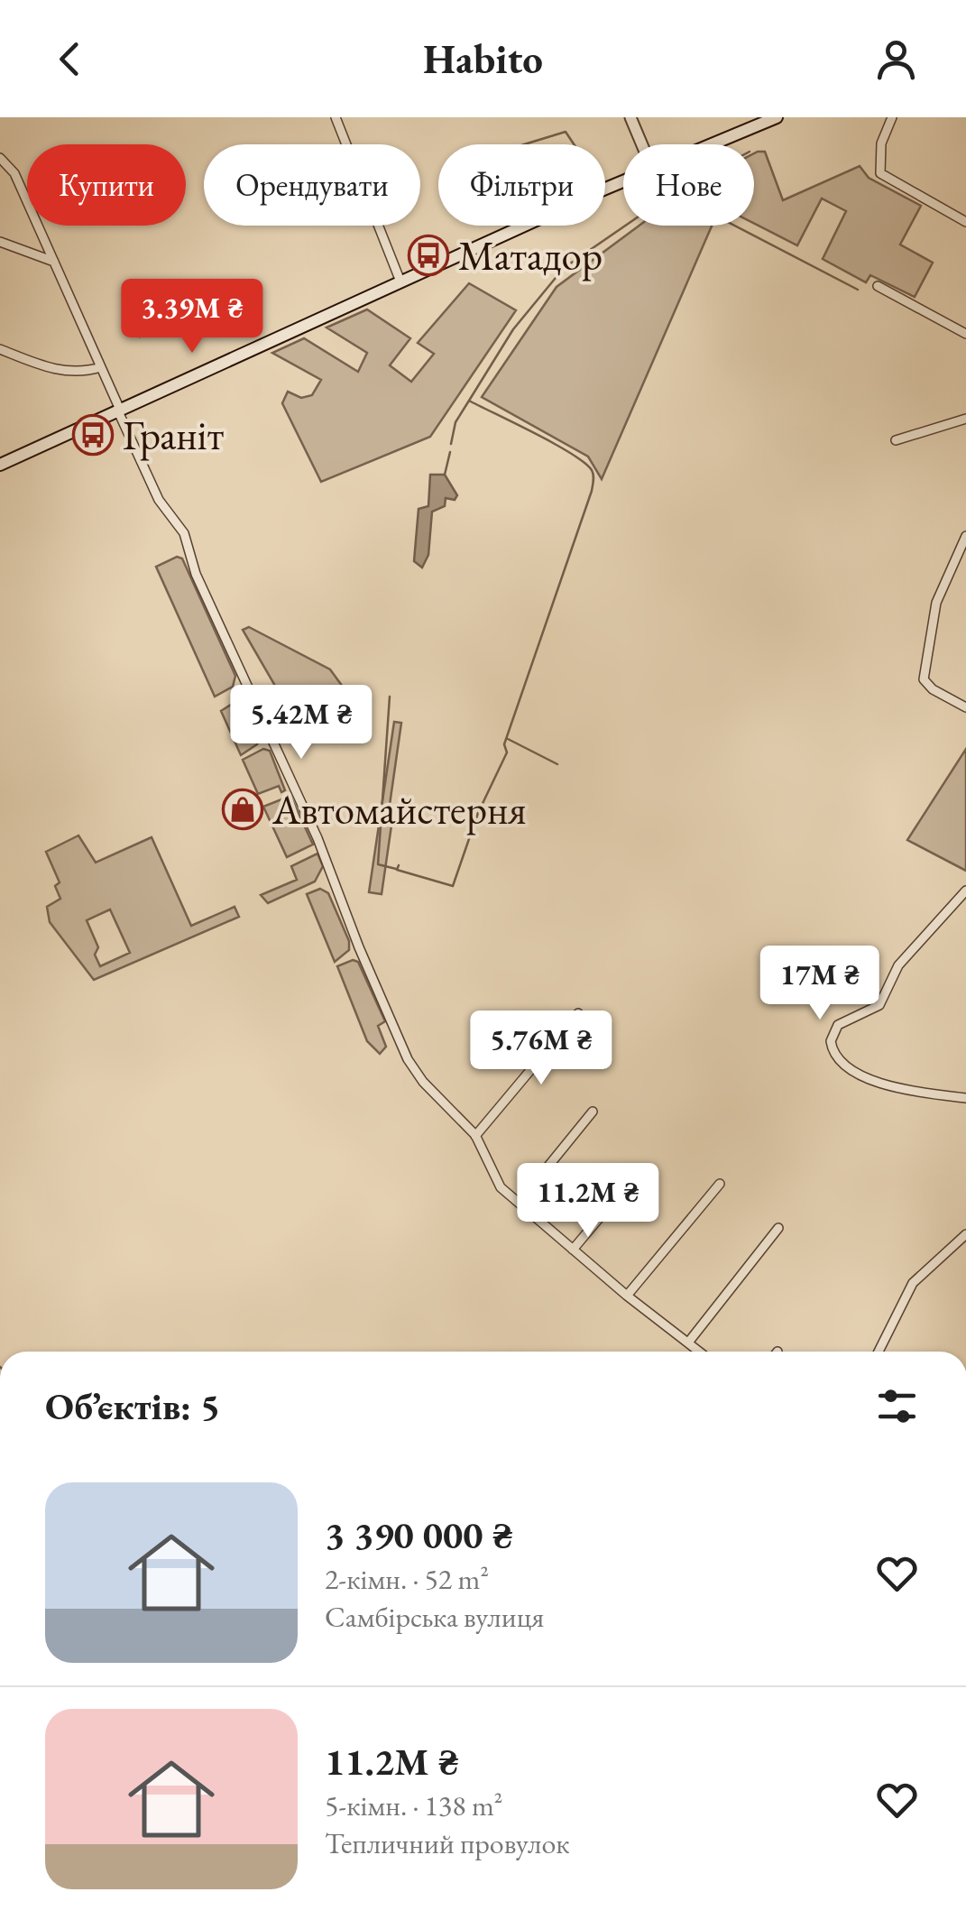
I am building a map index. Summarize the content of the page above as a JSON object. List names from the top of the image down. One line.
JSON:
{"places":{"bus stop":["Матадор","Граніт"],"shop":["Автомайстерня"]},"page":{"header":"Habito","chip":["Купити","Орендувати","Фільтри","Нове"],"price":["3.39M ₴","5.42M ₴","17M ₴","5.76M ₴","11.2M ₴"],"heading":"Об’єктів: 5","list":[{"name":"3 390 000 ₴","note":"2-кімн. · 52 m² · Самбірська вулиця"},{"name":"11.2M ₴","note":"5-кімн. · 138 m² · Тепличний провулок"}]}}
